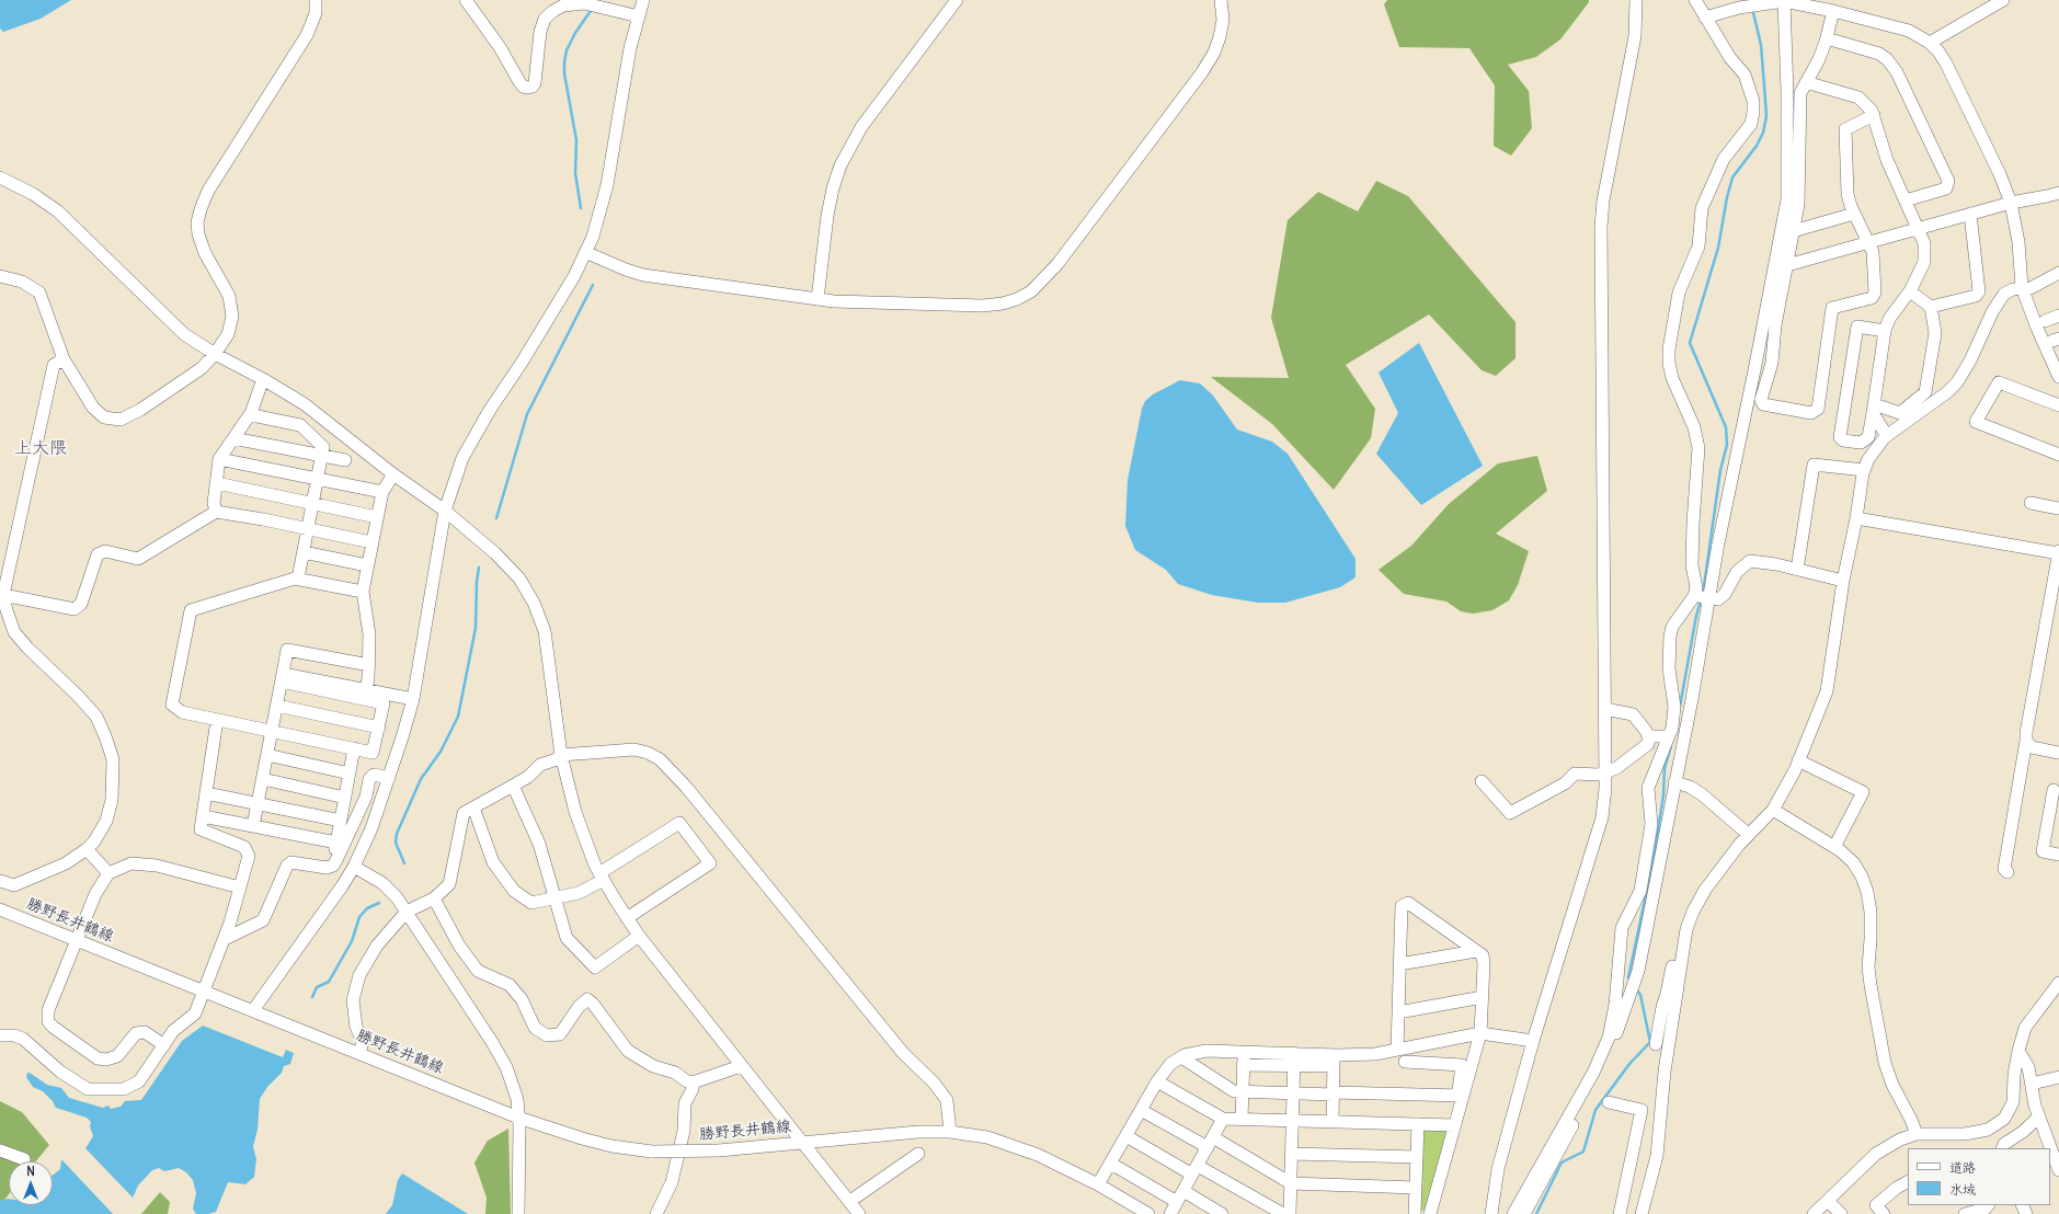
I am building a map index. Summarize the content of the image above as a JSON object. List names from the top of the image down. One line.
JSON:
{"streets":{"street":["勝野長井鶴線"]},"districts":["上大隈"],"legend":["道路","水域"],"north":"top"}
